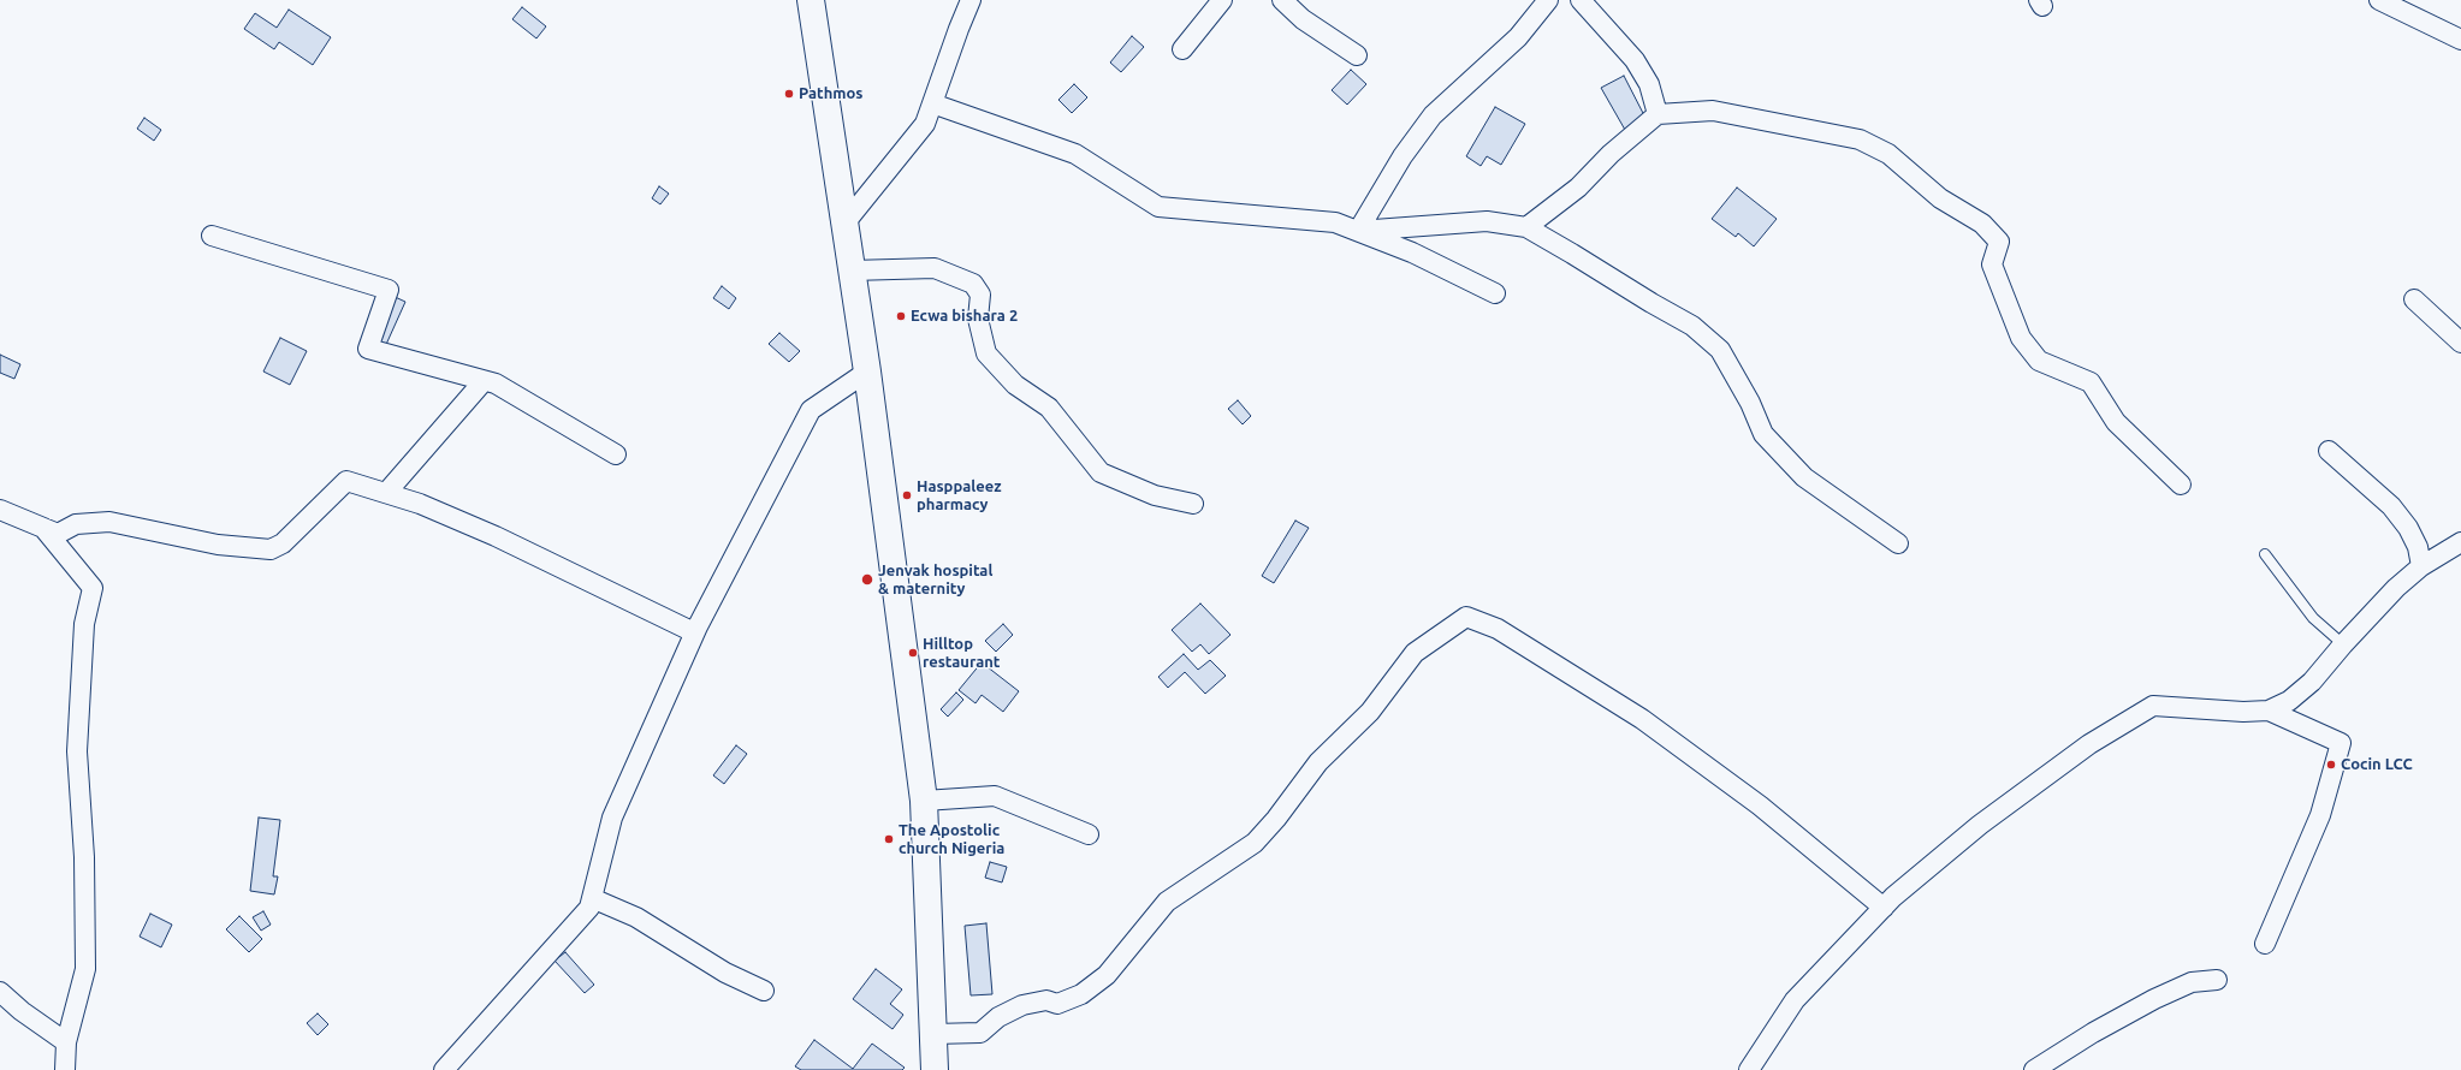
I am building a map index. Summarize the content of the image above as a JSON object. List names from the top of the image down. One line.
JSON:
{"places":["Pathmos","Ecwa bishara 2","Hasppaleez pharmacy","Jenvak hospital & maternity","Hilltop restaurant","Cocin LCC","The Apostolic church Nigeria"]}
